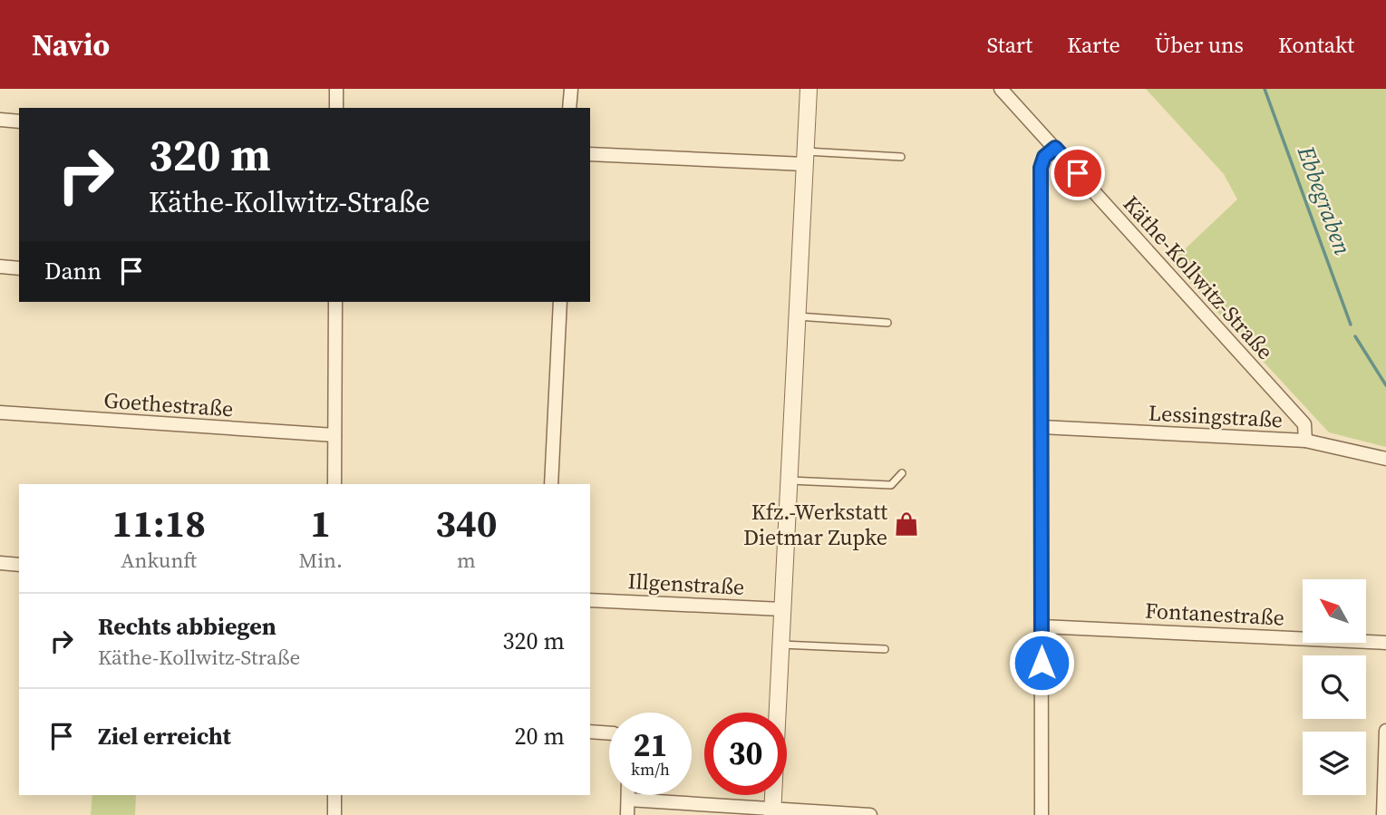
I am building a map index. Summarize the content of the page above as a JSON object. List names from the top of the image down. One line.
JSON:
{"streets":{"street":["Käthe-Kollwitz-Straße","Goethestraße","Lessingstraße","Illgenstraße","Fontanestraße"]},"crossings":[["Käthe-Kollwitz-Straße","Lessingstraße"]],"water":["Ebbegraben"],"places":{"shop":["Kfz.-Werkstatt Dietmar Zupke"]},"north":"top left","page":{"header":"Navio","nav":["Start","Karte","Über uns","Kontakt"],"turn":["320 m","Käthe-Kollwitz-Straße"],"then":"Dann","eta":["11:18","Ankunft","1","Min.","340","m"],"list":[{"name":"Rechts abbiegen","note":"Käthe-Kollwitz-Straße","value":"320 m"},{"name":"Ziel erreicht","value":"20 m"}],"speed":"21 km/h","limit":"30"}}
